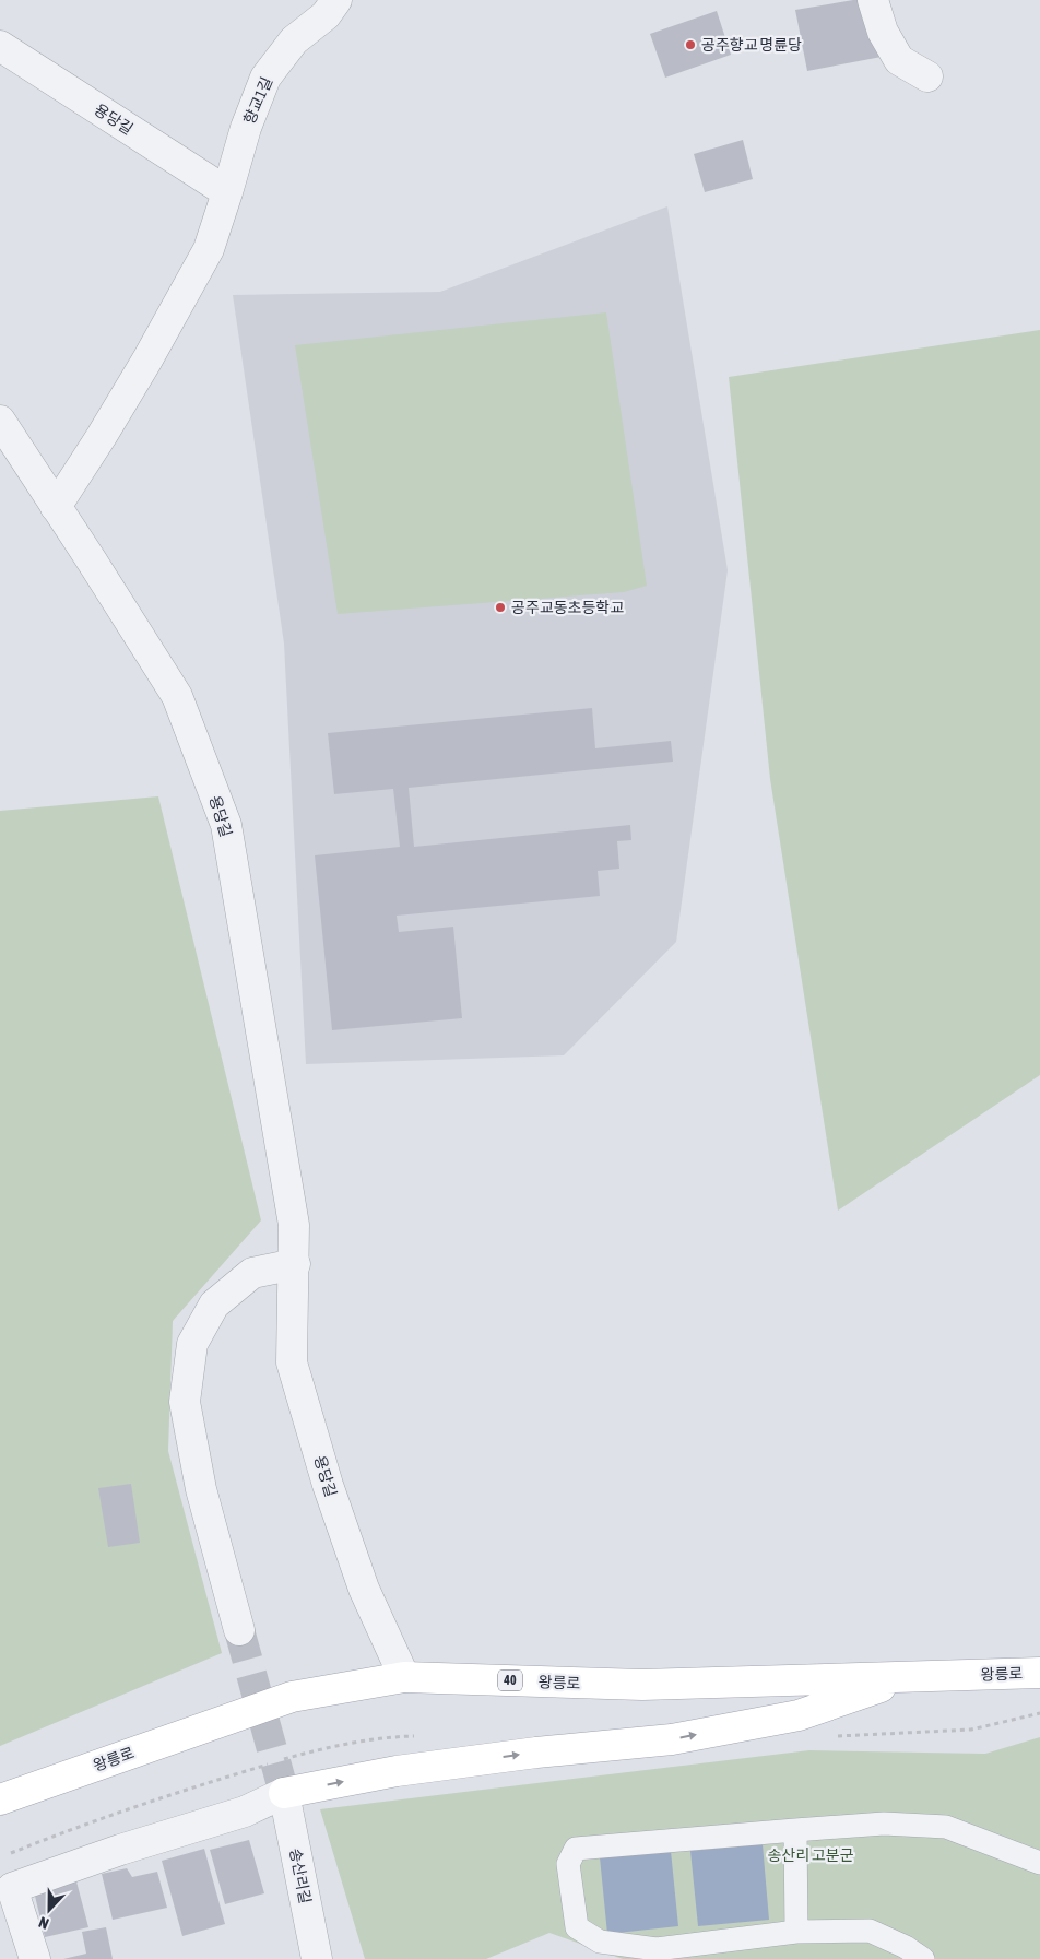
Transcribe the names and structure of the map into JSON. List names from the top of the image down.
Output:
{
  "streets": {
    "main road": ["왕릉로", "40"],
    "street": ["향교1길", "용당길", "송산리길"]
  },
  "crossings": [
    ["향교1길", "용당길"],
    ["용당길", "왕릉로"]
  ],
  "parks": ["송산리 고분군"],
  "places": ["공주향교 명륜당", "공주교동초등학교"],
  "north": "bottom"
}
